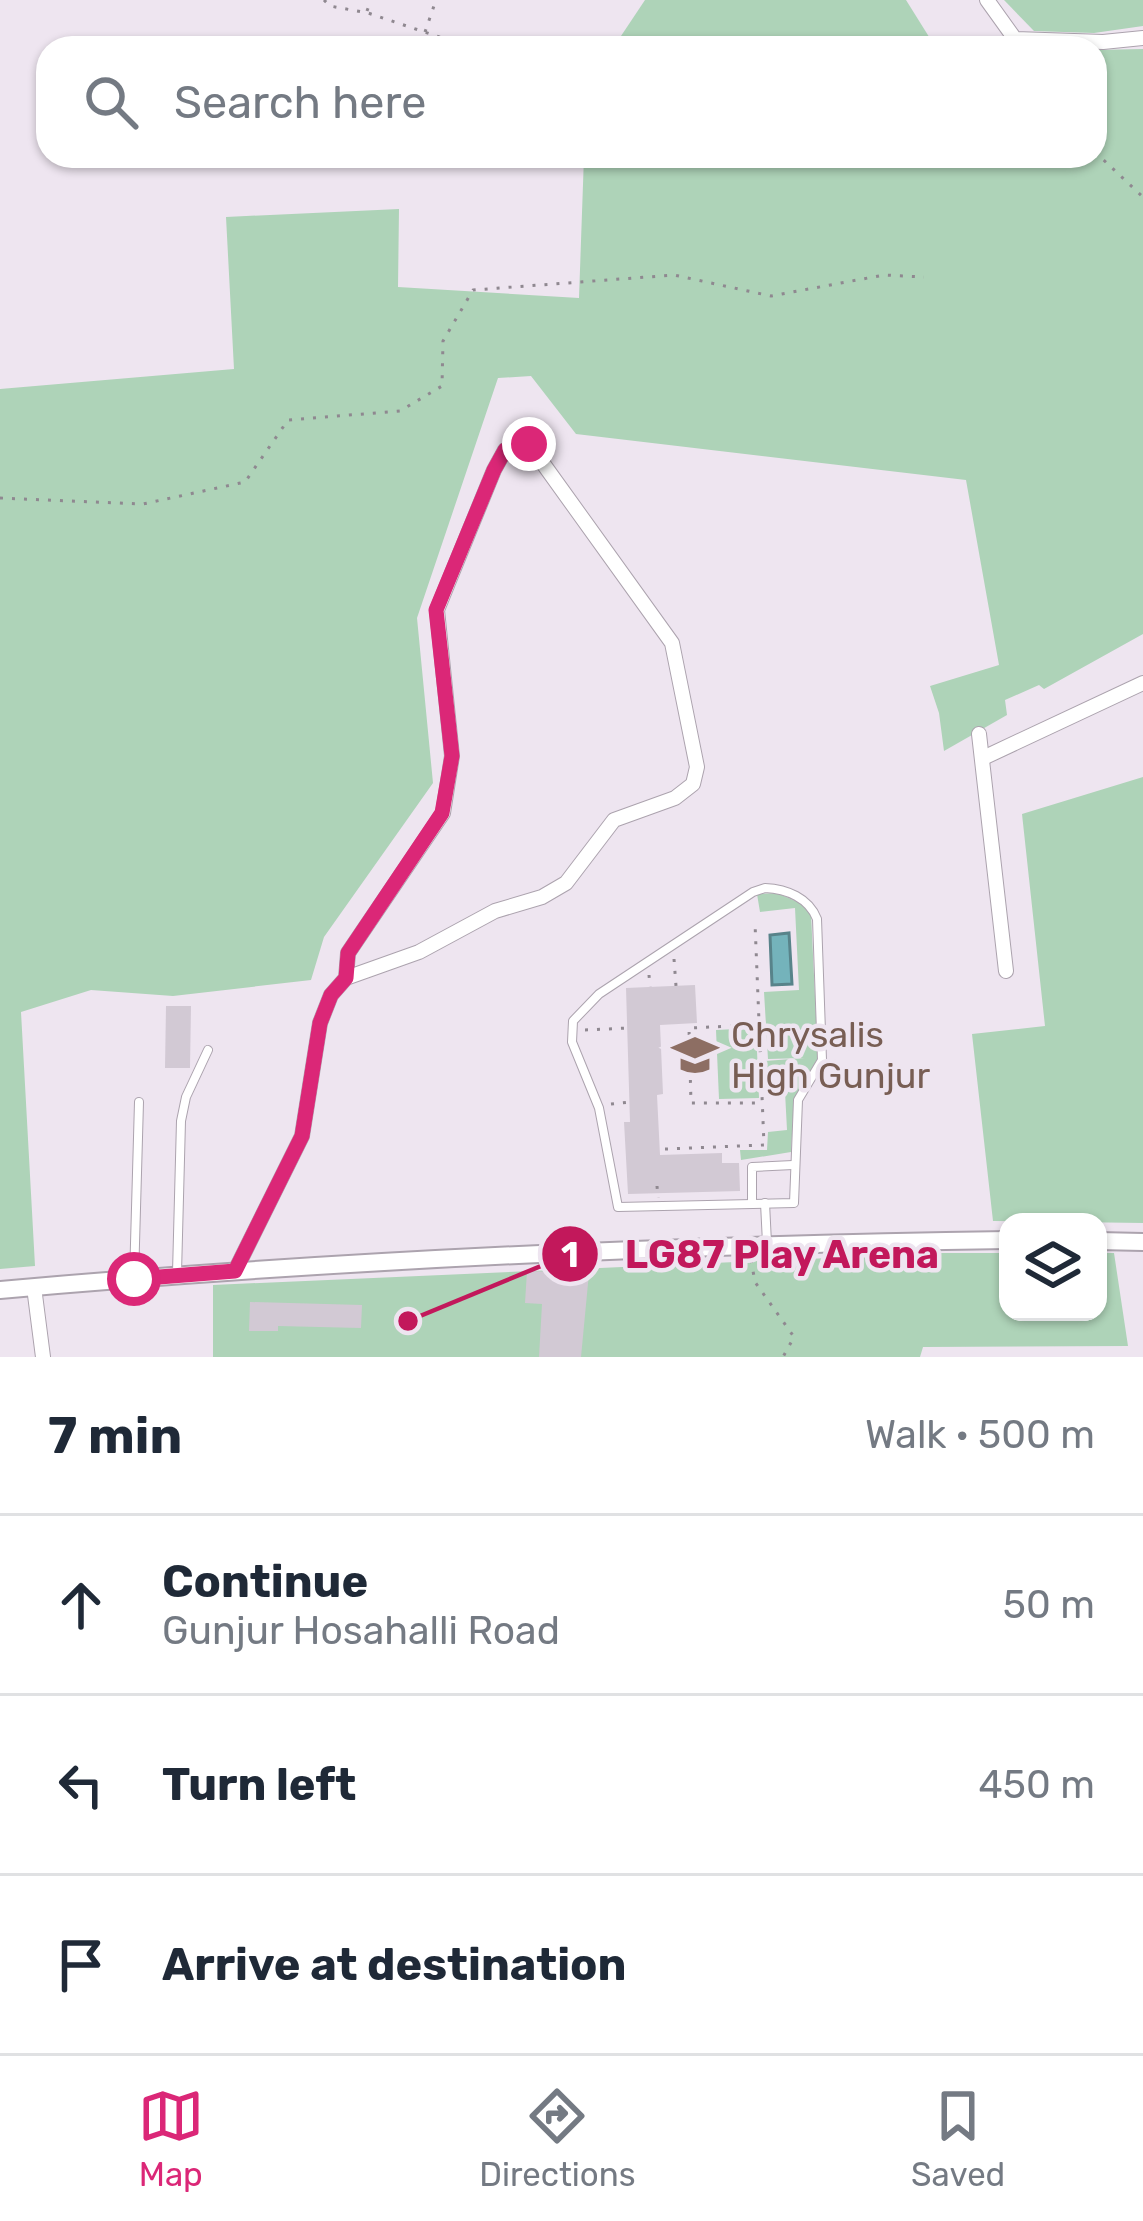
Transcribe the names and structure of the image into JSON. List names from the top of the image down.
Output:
{
  "places": {
    "school or university": ["Chrysalis High Gunjur"],
    "other": ["LG87 Play Arena"]
  },
  "page": {
    "search": "Search here",
    "heading": ["7 min", "Walk · 500 m"],
    "list": [
      ["Continue", "Gunjur Hosahalli Road", "50 m"],
      ["Turn left", "450 m"],
      "Arrive at destination"
    ],
    "nav": ["Map", "Directions", "Saved"]
  }
}
